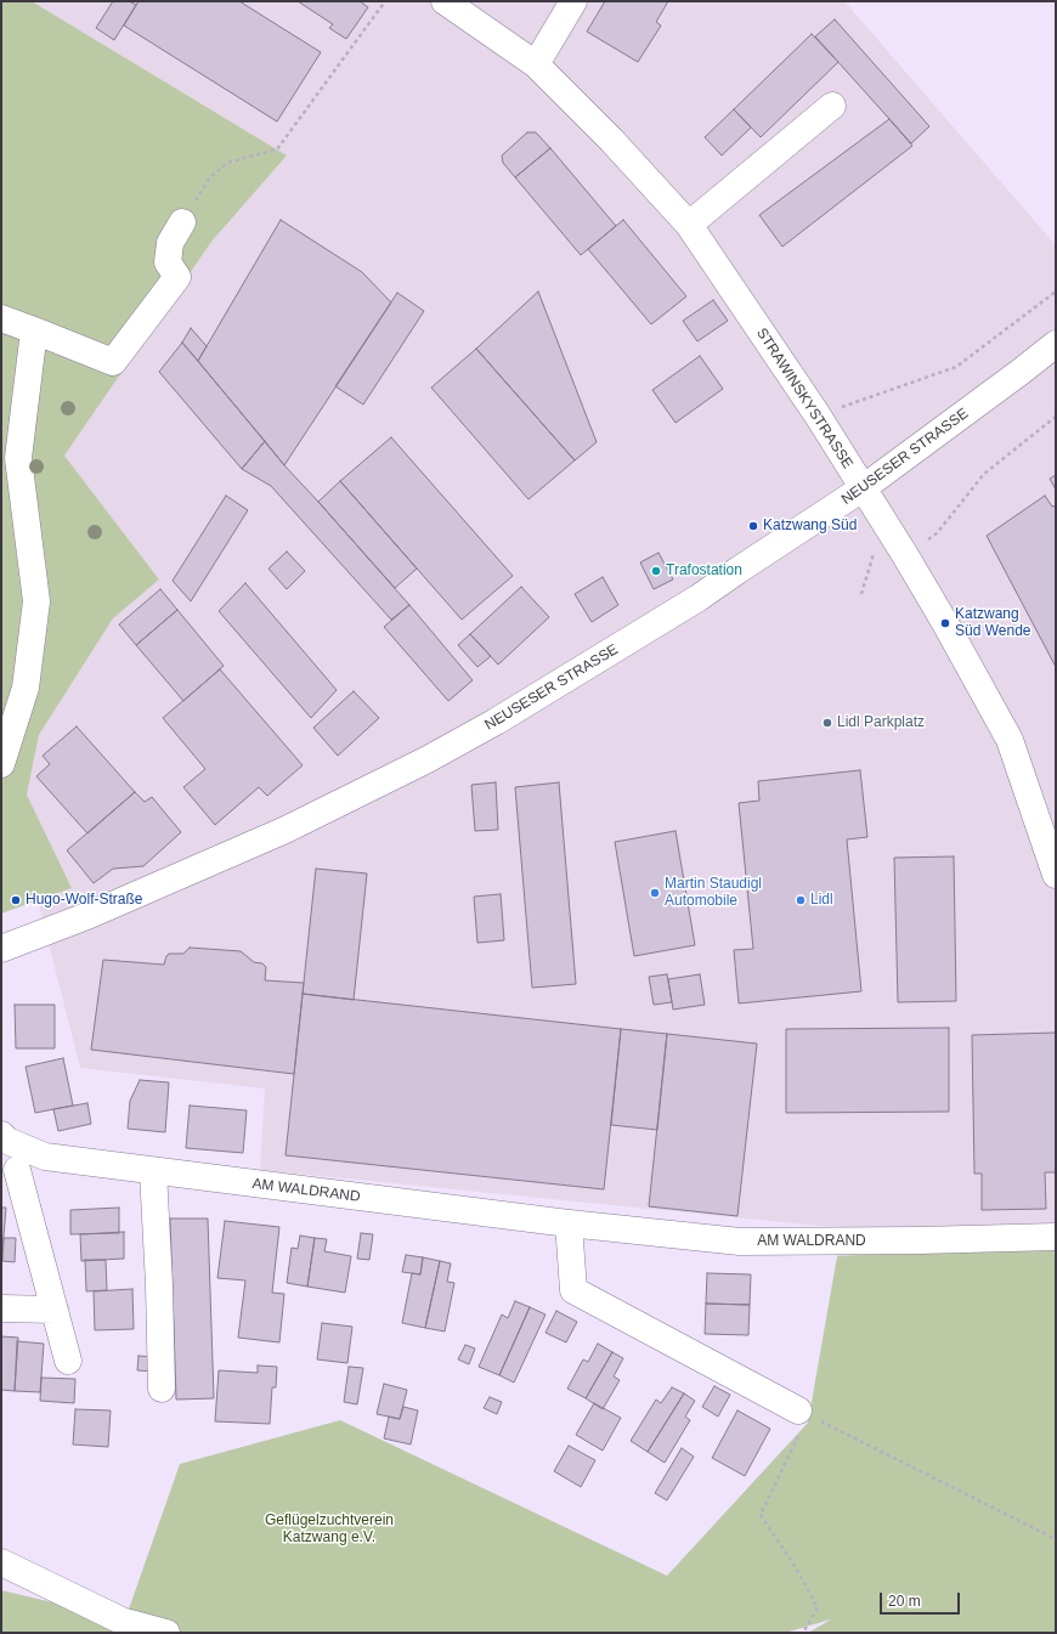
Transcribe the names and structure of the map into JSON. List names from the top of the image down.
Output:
{
  "streets": {
    "street": ["STRAWINSKYSTRASSE", "NEUSESER STRASSE", "AM WALDRAND"]
  },
  "crossings": [
    ["STRAWINSKYSTRASSE", "NEUSESER STRASSE"]
  ],
  "parks": ["Geflügelzuchtverein Katzwang e.V."],
  "places": [
    "Katzwang Süd",
    "Trafostation",
    "Katzwang Süd Wende",
    "Lidl Parkplatz",
    "Martin Staudigl Automobile",
    "Hugo-Wolf-Straße",
    "Lidl"
  ],
  "scale_bar": "20 m"
}
